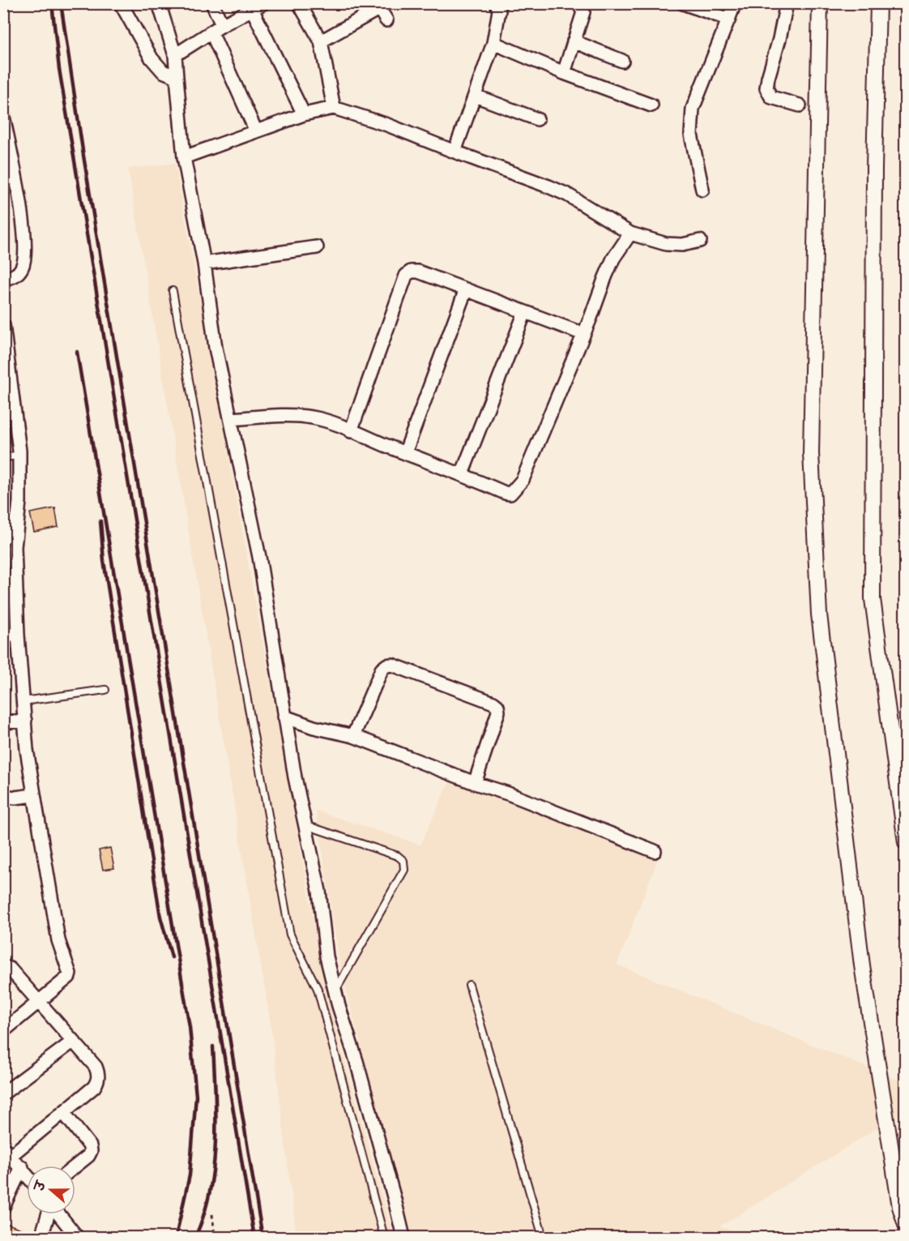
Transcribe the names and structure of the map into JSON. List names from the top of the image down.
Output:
{
  "north": "left"
}
